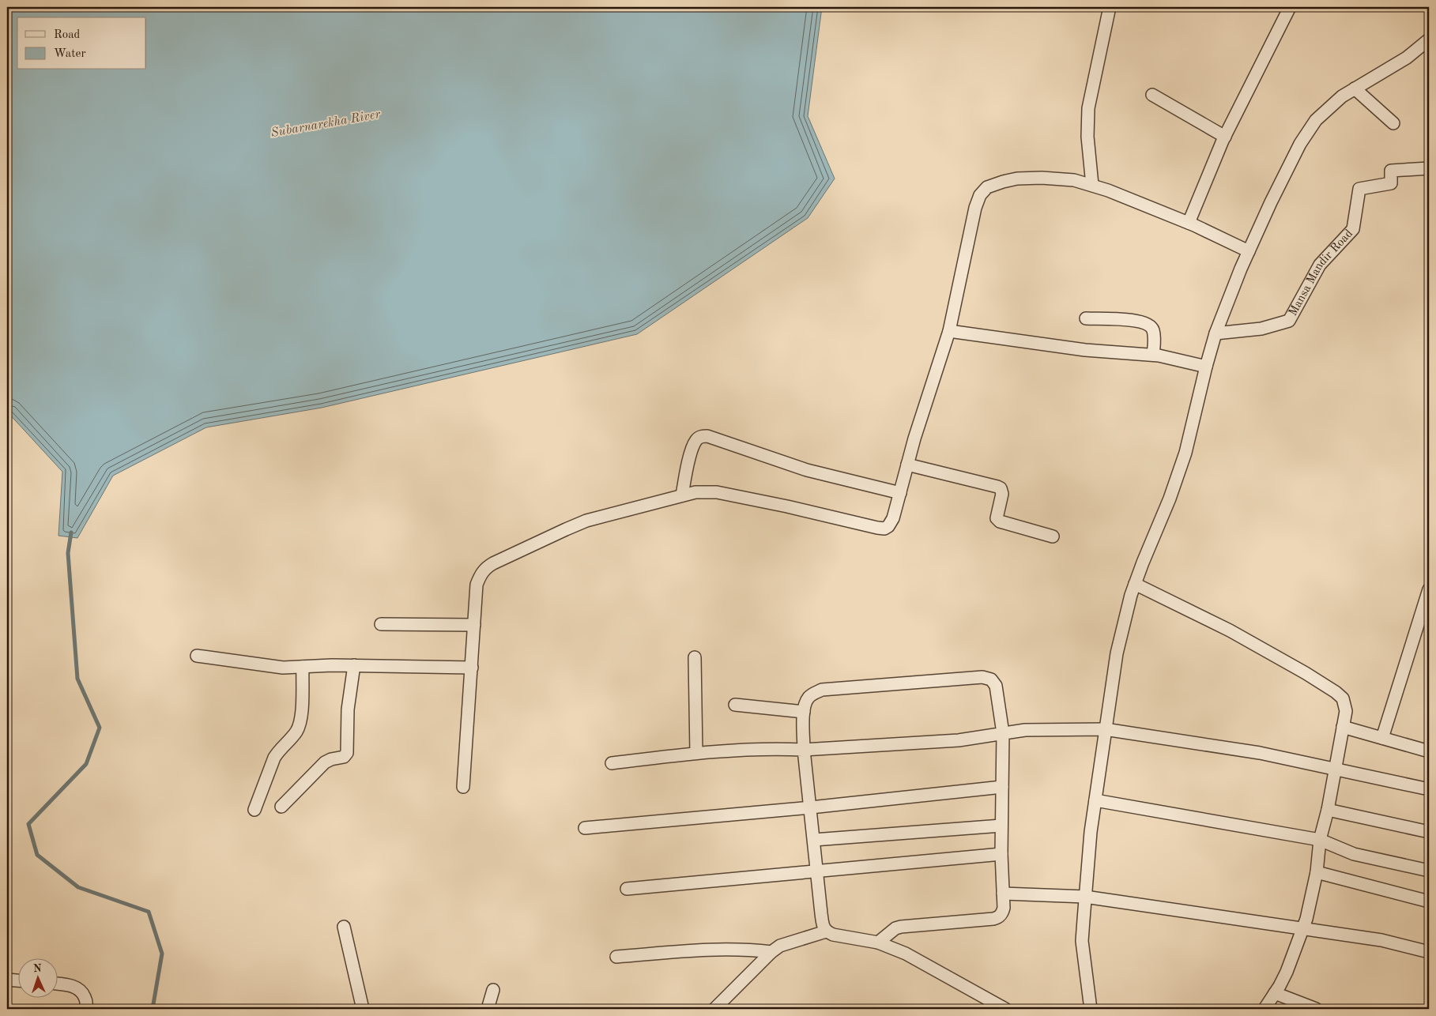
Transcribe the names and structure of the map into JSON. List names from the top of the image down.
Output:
{
  "streets": {
    "street": ["Mansa Mandir Road"]
  },
  "water": ["Subarnarekha River"],
  "legend": ["Road", "Water"],
  "north": "top"
}
